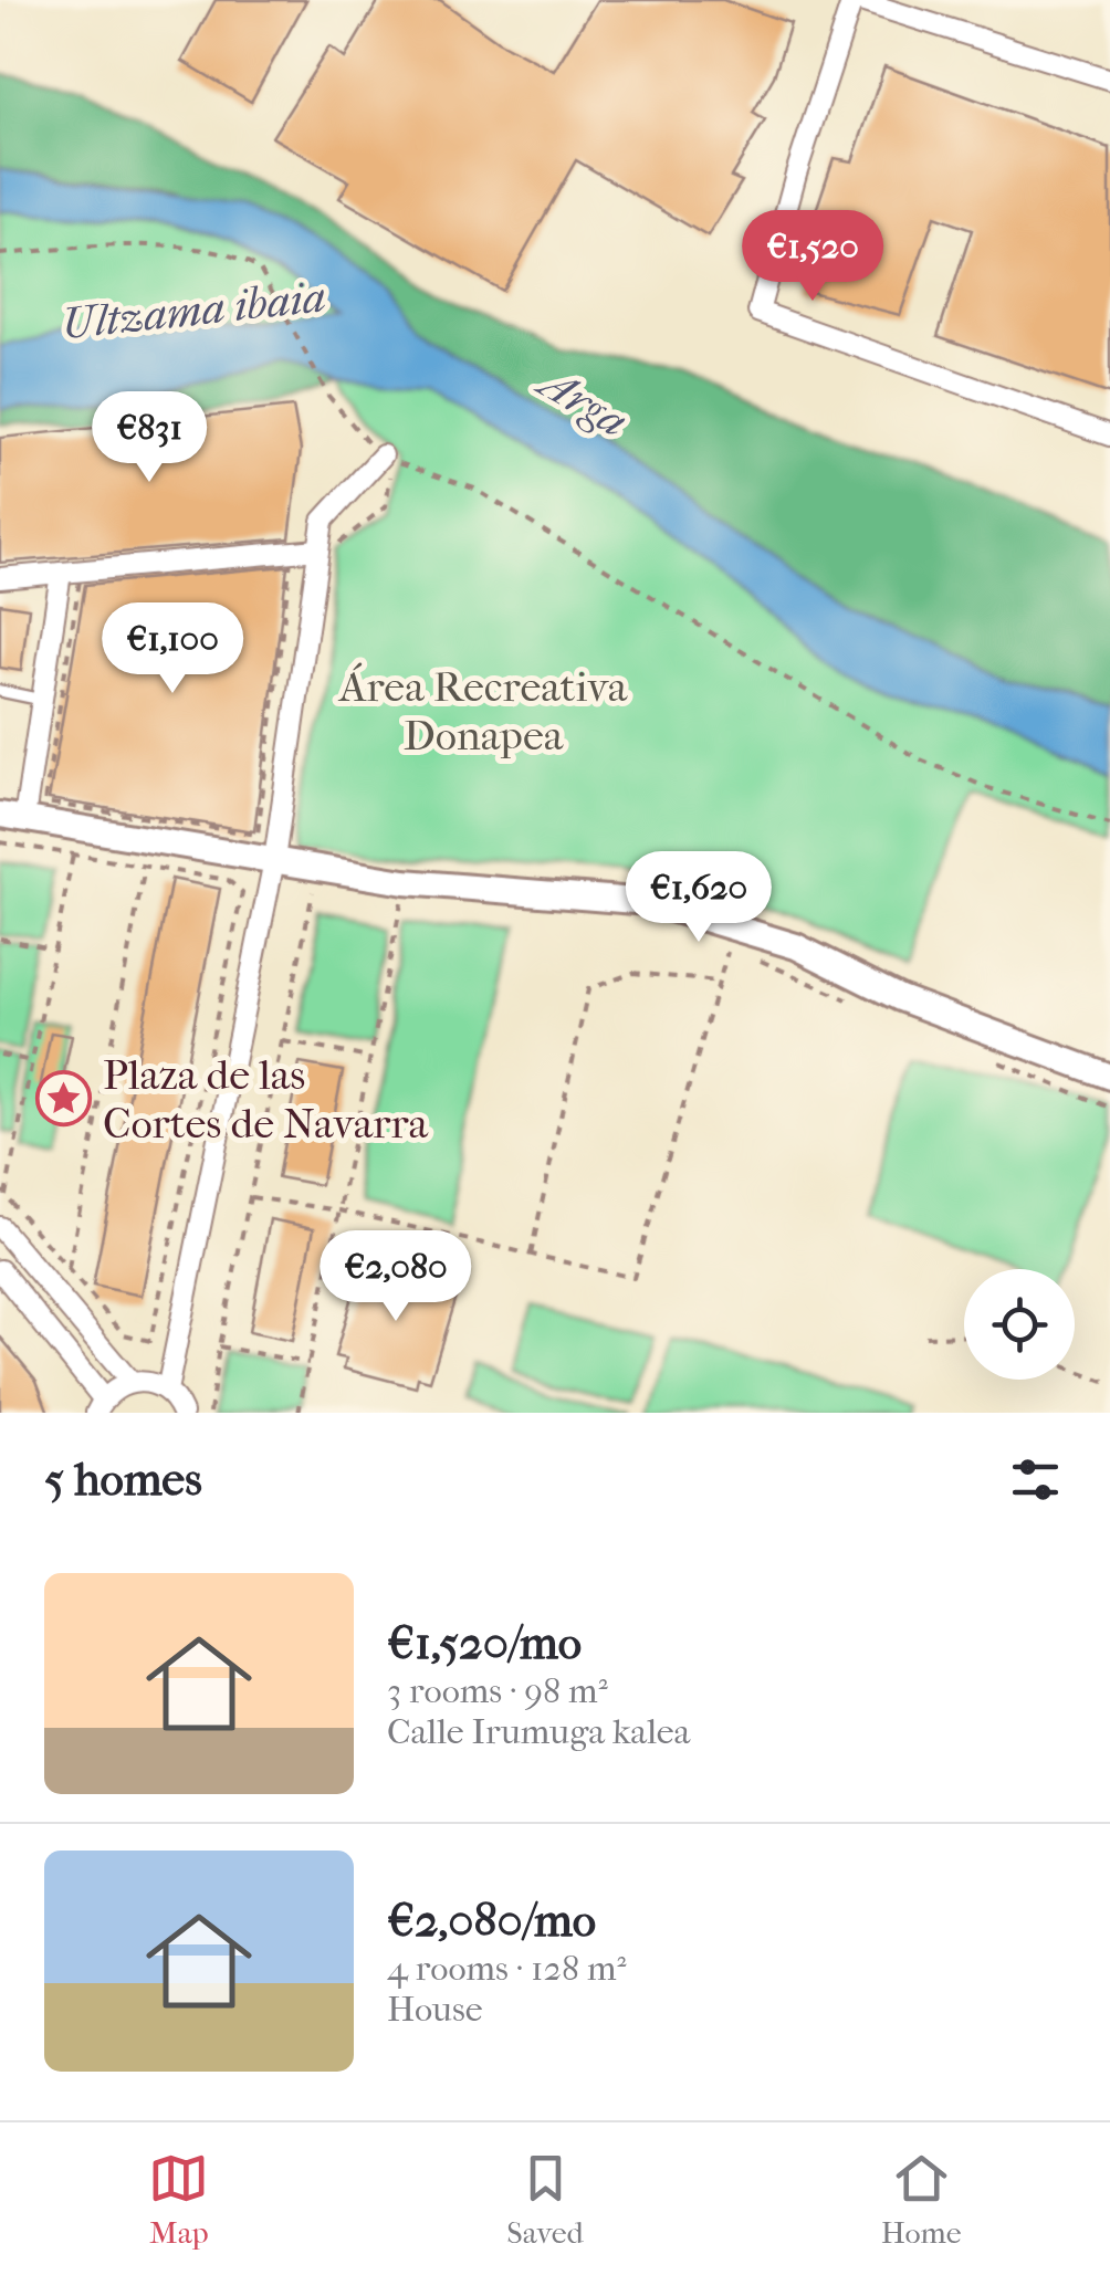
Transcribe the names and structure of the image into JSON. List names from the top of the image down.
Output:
{
  "water": ["Ultzama ibaia", "Arga"],
  "parks": ["Área Recreativa Donapea"],
  "places": {
    "place": ["Plaza de las Cortes de Navarra"]
  },
  "page": {
    "price": [
      "€1,520",
      "€831",
      "€1,100",
      "€1,620",
      "€2,080"
    ],
    "heading": "5 homes",
    "list": [
      {
        "name": "€1,520/mo",
        "note": "3 rooms · 98 m² · Calle Irumuga kalea"
      },
      {
        "name": "€2,080/mo",
        "note": "4 rooms · 128 m² · House"
      }
    ],
    "tabs": ["Map", "Saved", "Home"]
  }
}
